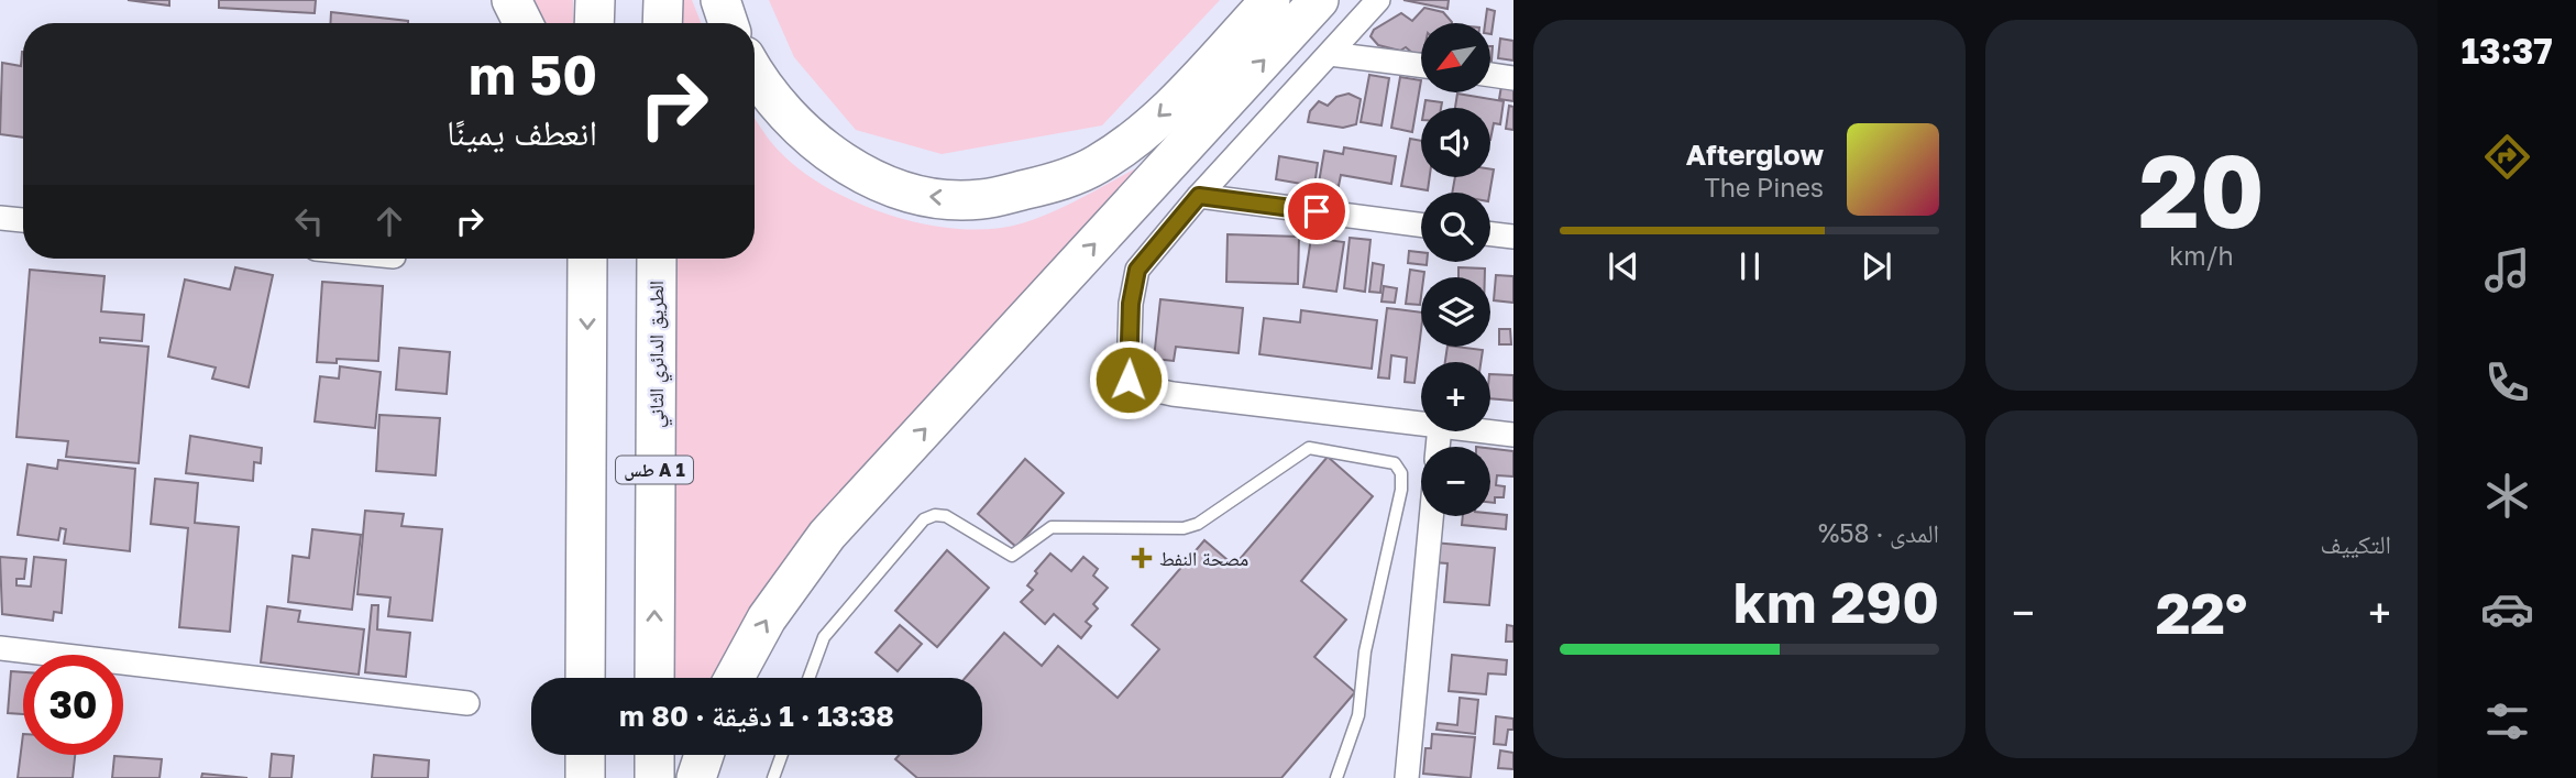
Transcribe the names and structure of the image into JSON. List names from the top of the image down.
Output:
{
  "streets": {
    "highway": ["الطريق الدائري الثاني", "طس A 1"]
  },
  "places": {
    "health": ["مصحة النفط"]
  },
  "north": "bottom left",
  "page": {
    "tabs": "13:37",
    "tile": [
      ["20", "km/h"],
      "التكييف",
      ["المدى · 58%", "290 km"]
    ],
    "map_buttons": ["+", "−"],
    "turn": ["50 m", "انعطف يمينًا"],
    "song": ["Afterglow", "The Pines"],
    "heat": ["−", "22°", "+"],
    "limit": "30",
    "trip": "13:38 · 1 دقيقة · 80 m"
  }
}
